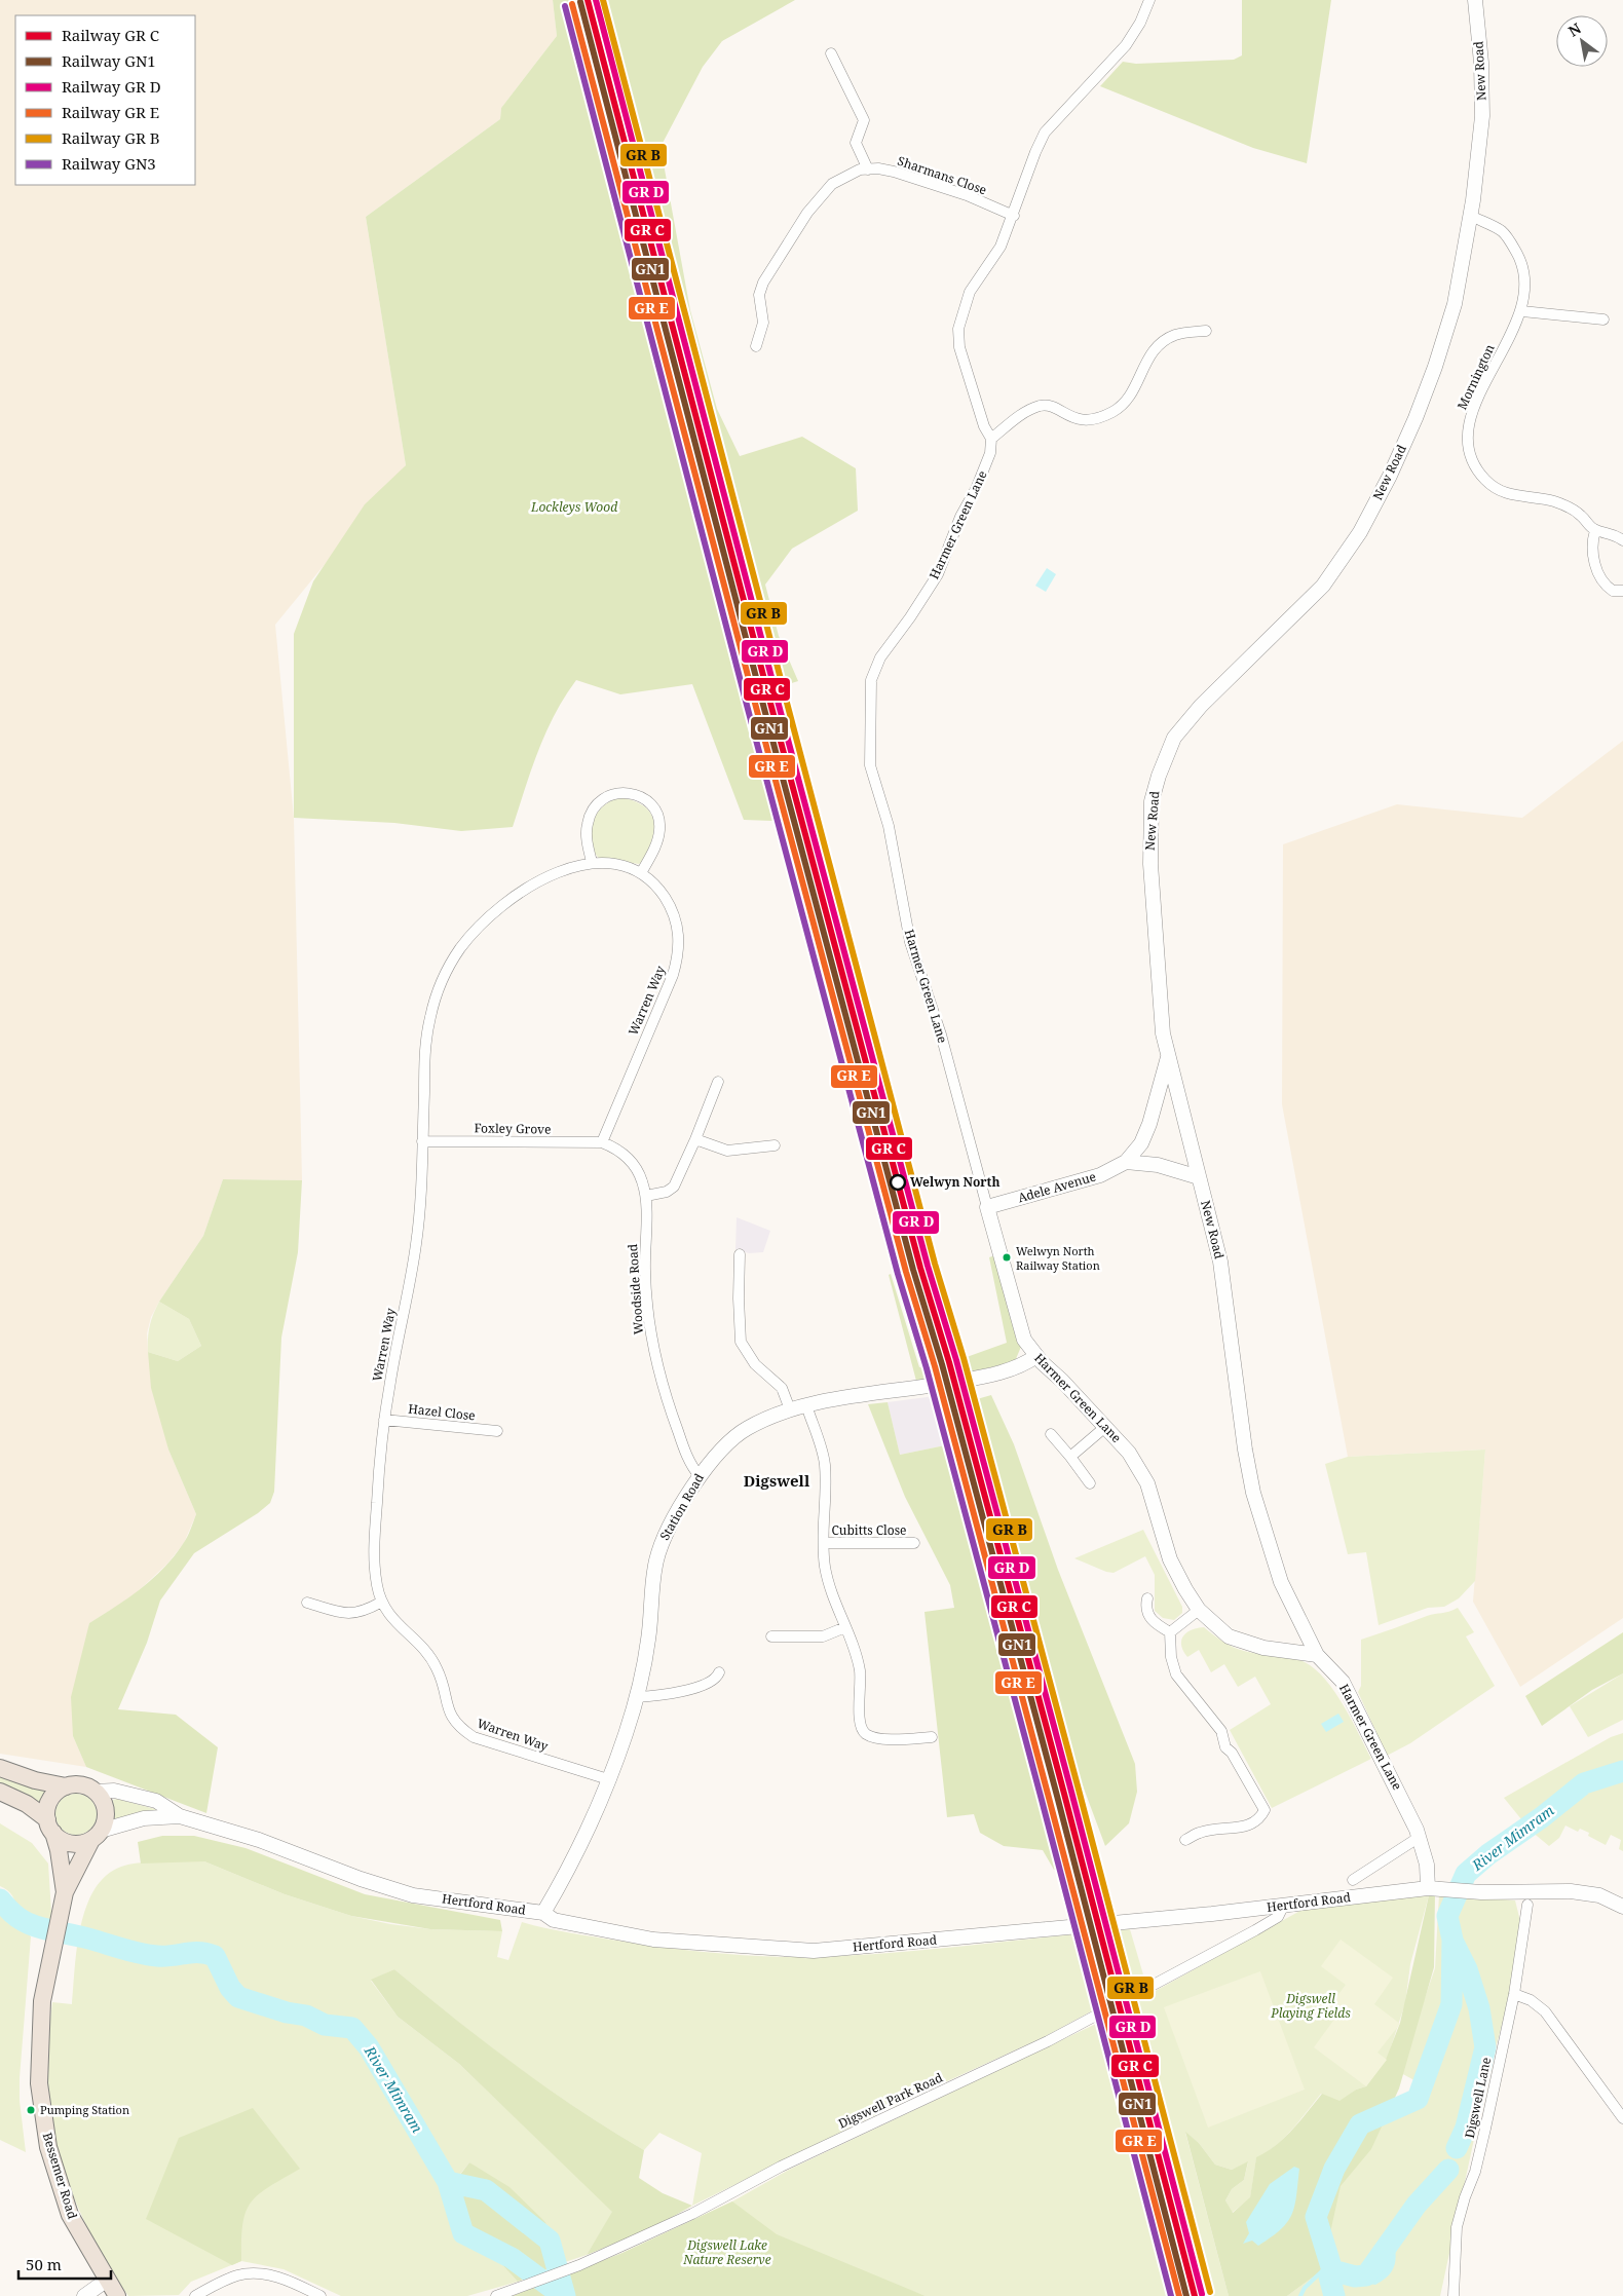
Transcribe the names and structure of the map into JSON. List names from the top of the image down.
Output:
{
  "streets": {
    "main road": ["Bessemer Road"],
    "street": [
      "New Road",
      "Sharmans Close",
      "Mornington",
      "Harmer Green Lane",
      "Warren Way",
      "Foxley Grove",
      "Adele Avenue",
      "Woodside Road",
      "Hazel Close",
      "Station Road",
      "Cubitts Close",
      "Hertford Road",
      "Digswell Lane",
      "Digswell Park Road"
    ]
  },
  "crossings": [
    ["New Road", "Mornington"],
    ["New Road", "Harmer Green Lane"],
    ["New Road", "Adele Avenue"],
    ["Harmer Green Lane", "Adele Avenue"],
    ["Harmer Green Lane", "Station Road"],
    ["Harmer Green Lane", "Hertford Road"],
    ["Warren Way", "Foxley Grove"],
    ["Warren Way", "Woodside Road"],
    ["Warren Way", "Hazel Close"],
    ["Warren Way", "Station Road"],
    ["Foxley Grove", "Woodside Road"],
    ["Woodside Road", "Station Road"],
    ["Station Road", "Cubitts Close"],
    ["Station Road", "Hertford Road"],
    ["Hertford Road", "Digswell Park Road"],
    ["Hertford Road", "Bessemer Road"]
  ],
  "districts": ["Digswell"],
  "water": ["River Mimram"],
  "parks": ["Lockleys Wood", "Digswell Playing Fields", "Digswell Lake Nature Reserve"],
  "places": ["Welwyn North", "Welwyn North Railway Station", "Pumping Station"],
  "lines": ["rail line GN1", "rail line GN3"],
  "legend": [
    "Railway GR C",
    "Railway GN1",
    "Railway GR D",
    "Railway GR E",
    "Railway GR B",
    "Railway GN3"
  ],
  "scale_bar": "50 m",
  "north": "top left"
}
